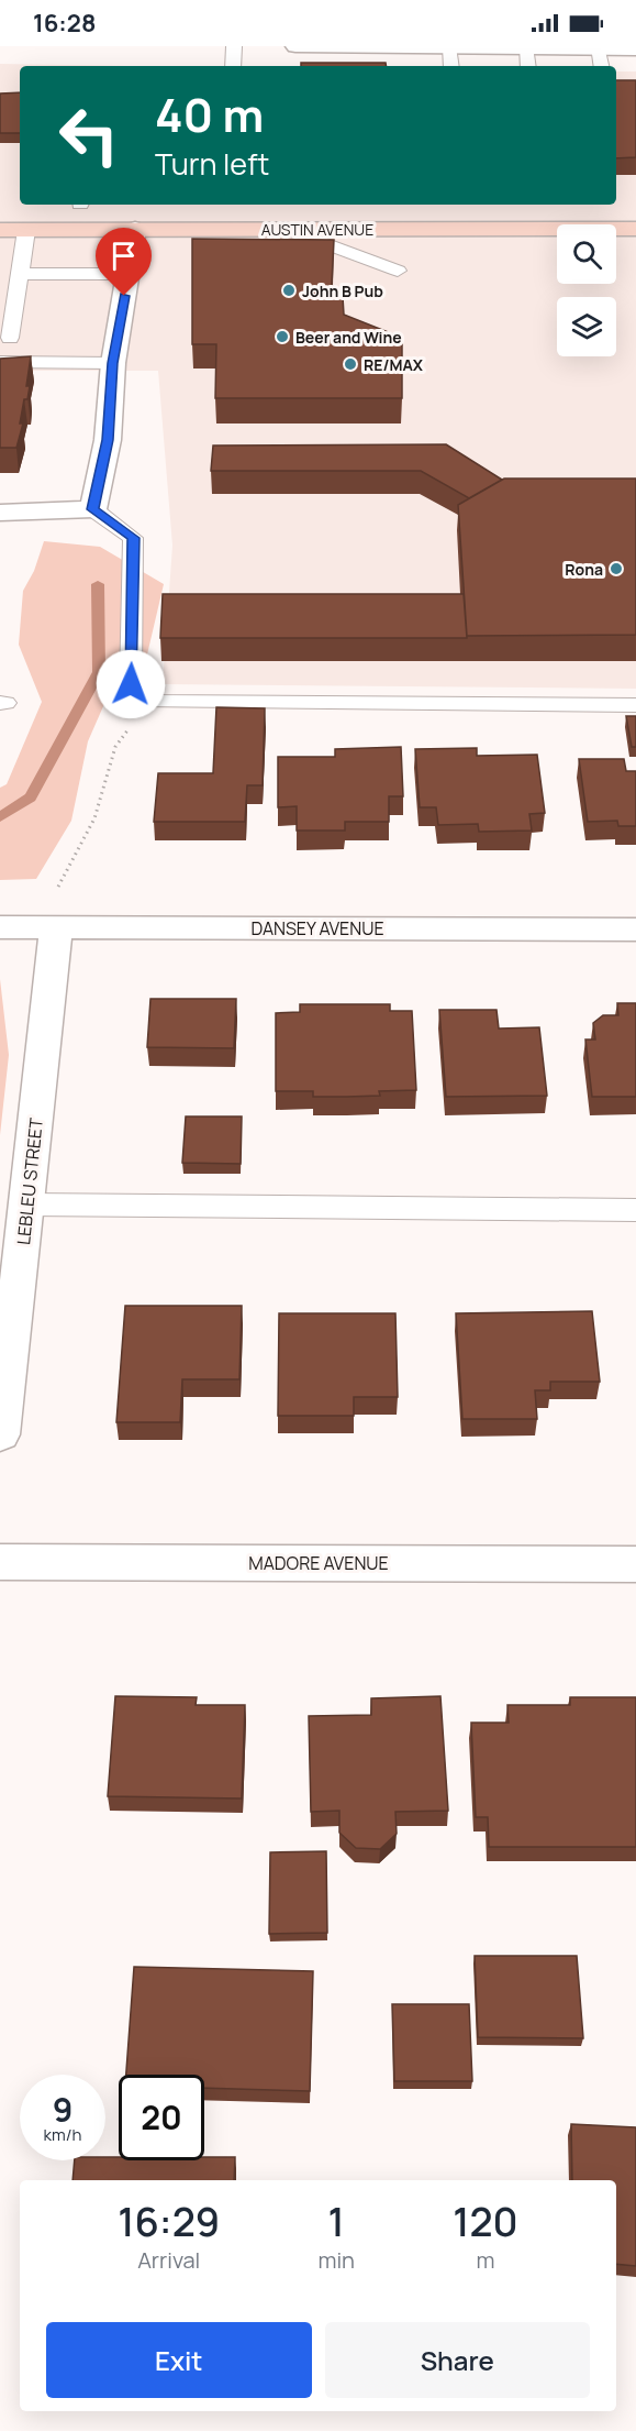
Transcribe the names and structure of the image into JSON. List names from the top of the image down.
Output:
{
  "streets": {
    "main road": ["AUSTIN AVENUE"],
    "street": ["DANSEY AVENUE", "LEBLEU STREET", "MADORE AVENUE"]
  },
  "crossings": [
    ["DANSEY AVENUE", "LEBLEU STREET"]
  ],
  "places": [
    "John B Pub",
    "Beer and Wine",
    "RE/MAX",
    "Rona"
  ],
  "page": {
    "status": "16:28",
    "turn": ["40 m", "Turn left"],
    "speed": "9 km/h",
    "limit": "20",
    "eta": [
      "16:29",
      "Arrival",
      "1",
      "min",
      "120",
      "m"
    ],
    "buttons": ["Exit", "Share"]
  }
}
